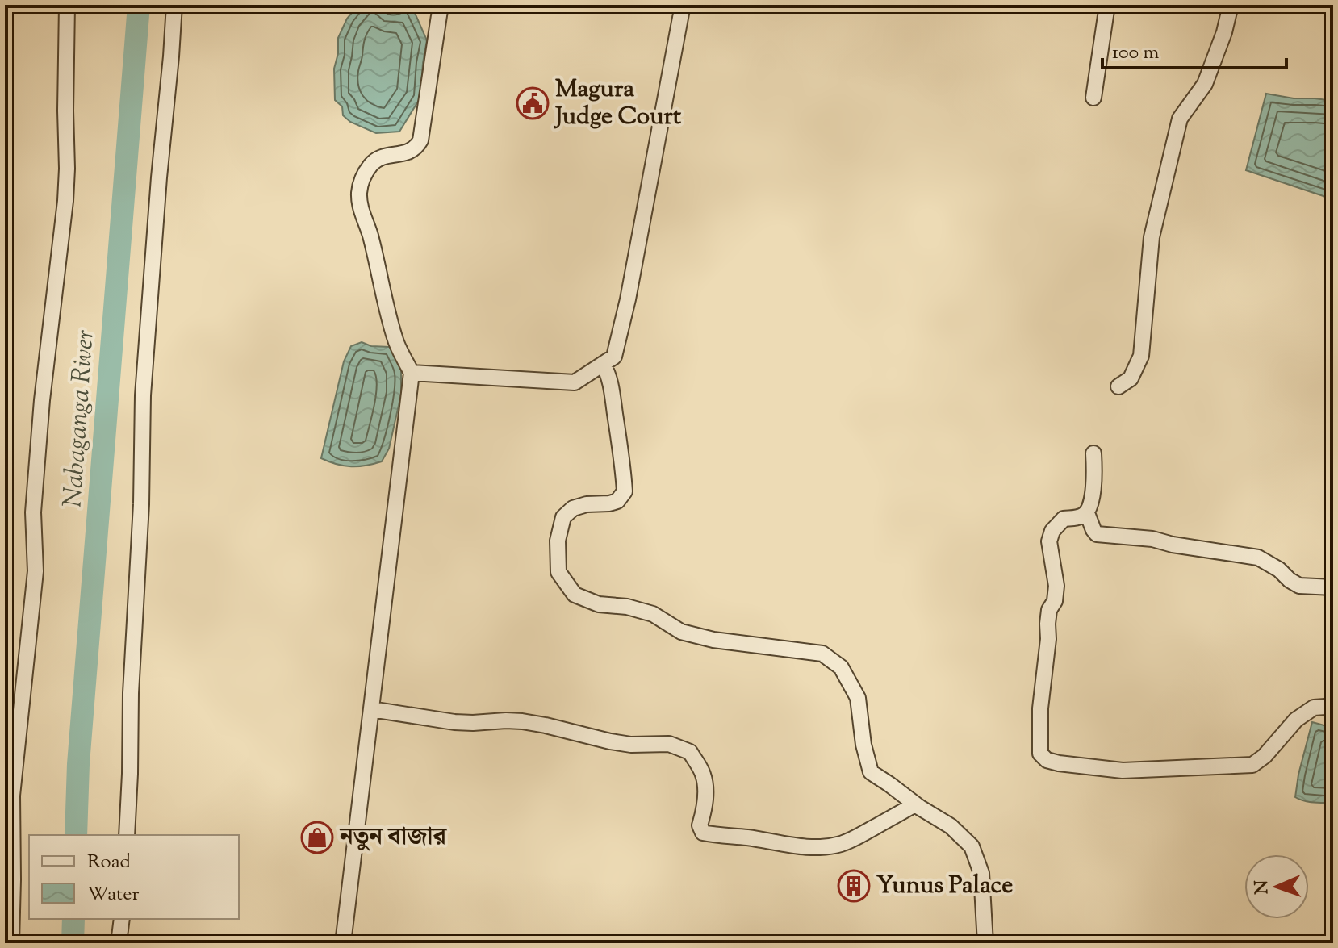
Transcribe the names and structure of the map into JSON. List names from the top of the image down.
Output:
{
  "water": ["Nabaganga River"],
  "places": {
    "public building": ["Magura Judge Court"],
    "shop": ["নতুন বাজার"],
    "building": ["Yunus Palace"]
  },
  "legend": ["Road", "Water"],
  "scale_bar": "100 m",
  "north": "left"
}
